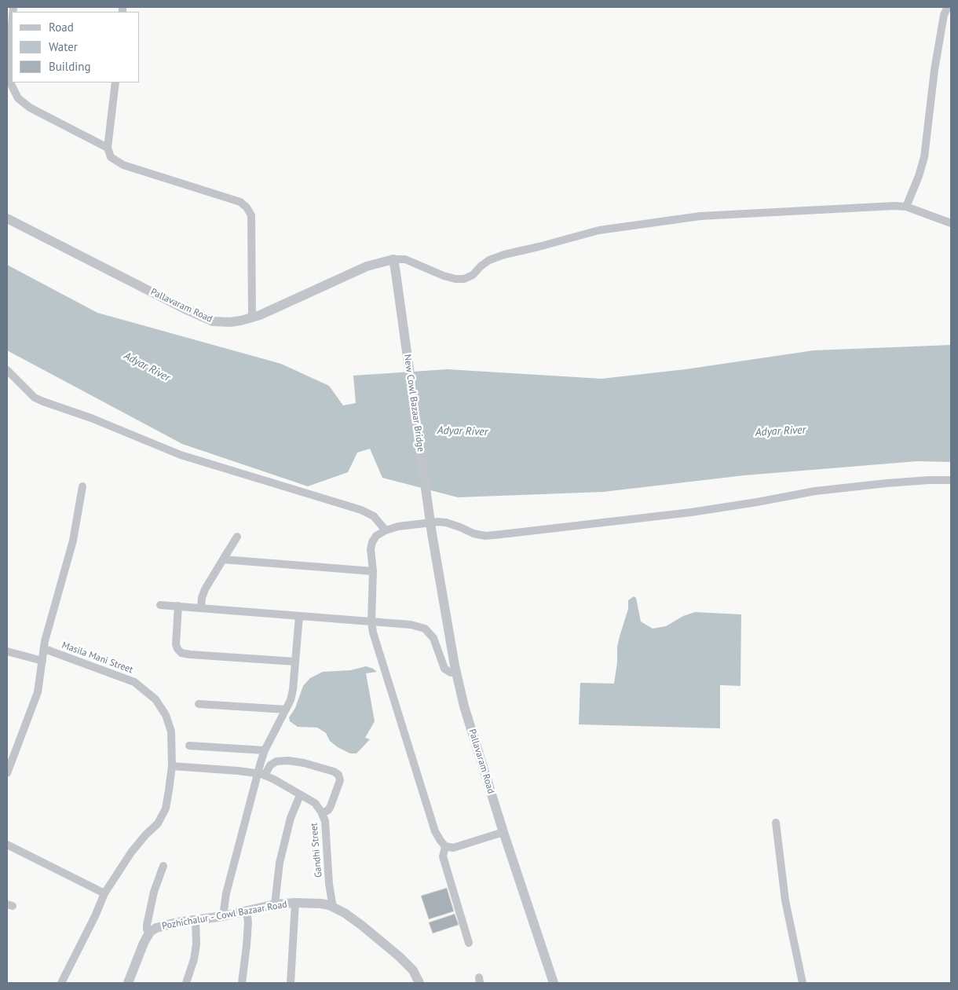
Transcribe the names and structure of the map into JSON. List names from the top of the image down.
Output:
{
  "streets": {
    "street": [
      "Pallavaram Road",
      "New Cowl Bazaar Bridge",
      "Masila Mani Street",
      "Gandhi Street",
      "Pozhichalur - Cowl Bazaar Road"
    ]
  },
  "crossings": [
    ["Pallavaram Road", "New Cowl Bazaar Bridge"],
    ["Masila Mani Street", "Gandhi Street"],
    ["Gandhi Street", "Pozhichalur - Cowl Bazaar Road"]
  ],
  "water": ["Adyar River"],
  "legend": ["Road", "Water", "Building"]
}
